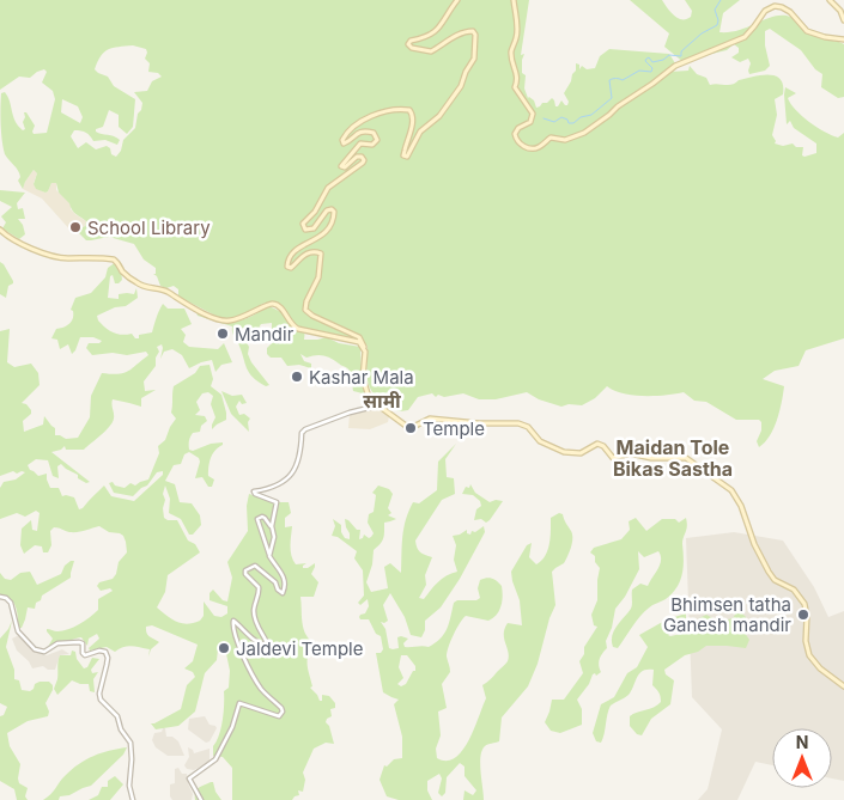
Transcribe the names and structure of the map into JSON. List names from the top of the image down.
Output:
{
  "districts": ["सामी", "Maidan Tole Bikas Sastha"],
  "places": [
    "School Library",
    "Mandir",
    "Kashar Mala",
    "Temple",
    "Bhimsen tatha Ganesh mandir",
    "Jaldevi Temple"
  ],
  "north": "top"
}
